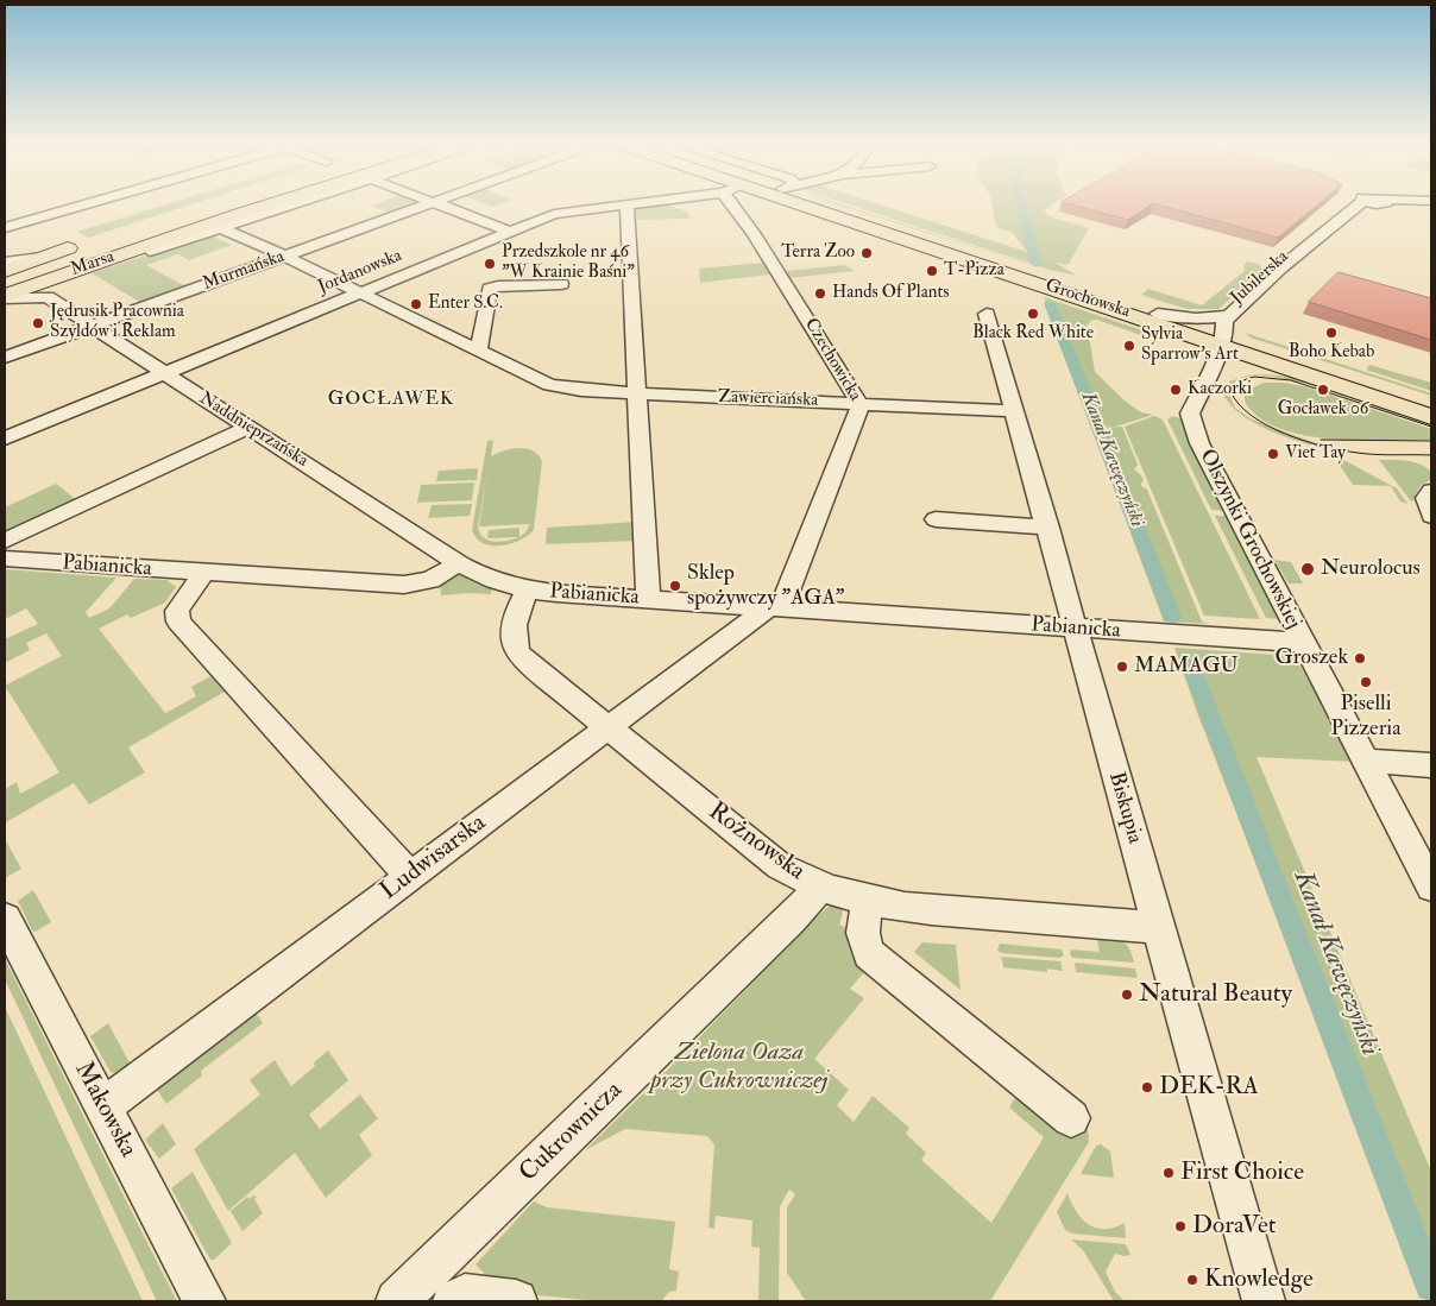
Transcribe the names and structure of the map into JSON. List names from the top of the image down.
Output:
{
  "streets": {
    "main road": ["Marsa", "Grochowska"],
    "street": [
      "Murmańska",
      "Jordanowska",
      "Jubilerska",
      "Czechowicka",
      "Zawierciańska",
      "Naddnieprzańska",
      "Olszynki Grochowskiej",
      "Pabianicka",
      "Biskupia",
      "Rożnowska",
      "Ludwisarska",
      "Makowska",
      "Cukrownicza"
    ]
  },
  "crossings": [
    ["Murmańska", "Zawierciańska"],
    ["Murmańska", "Naddnieprzańska"],
    ["Jordanowska", "Zawierciańska"],
    ["Jordanowska", "Naddnieprzańska"],
    ["Jubilerska", "Grochowska"],
    ["Jubilerska", "Olszynki Grochowskiej"],
    ["Grochowska", "Olszynki Grochowskiej"],
    ["Czechowicka", "Zawierciańska"],
    ["Czechowicka", "Pabianicka"],
    ["Czechowicka", "Ludwisarska"],
    ["Zawierciańska", "Biskupia"],
    ["Naddnieprzańska", "Pabianicka"],
    ["Olszynki Grochowskiej", "Pabianicka"],
    ["Pabianicka", "Biskupia"],
    ["Pabianicka", "Rożnowska"],
    ["Pabianicka", "Ludwisarska"],
    ["Biskupia", "Rożnowska"],
    ["Rożnowska", "Ludwisarska"],
    ["Rożnowska", "Cukrownicza"],
    ["Ludwisarska", "Makowska"]
  ],
  "districts": ["GOCŁAWEK"],
  "water": ["Kanał Kawęczyński"],
  "parks": ["Zielona Oaza przy Cukrowniczej"],
  "places": [
    "Terra Zoo",
    "Przedszkole nr 46 \"W Krainie Baśni\"",
    "T-Pizza",
    "Hands Of Plants",
    "Enter S.C.",
    "Black Red White",
    "Jędrusik Pracownia Szyldów i Reklam",
    "Boho Kebab",
    "Sylvia Sparrow's Art",
    "Kaczorki",
    "Gocławek 06",
    "Viet Tay",
    "Neurolocus",
    "Sklep spożywczy \"AGA\"",
    "Groszek",
    "MAMAGU",
    "Piselli Pizzeria",
    "Natural Beauty",
    "DEK-RA",
    "First Choice",
    "DoraVet",
    "Knowledge"
  ]
}
